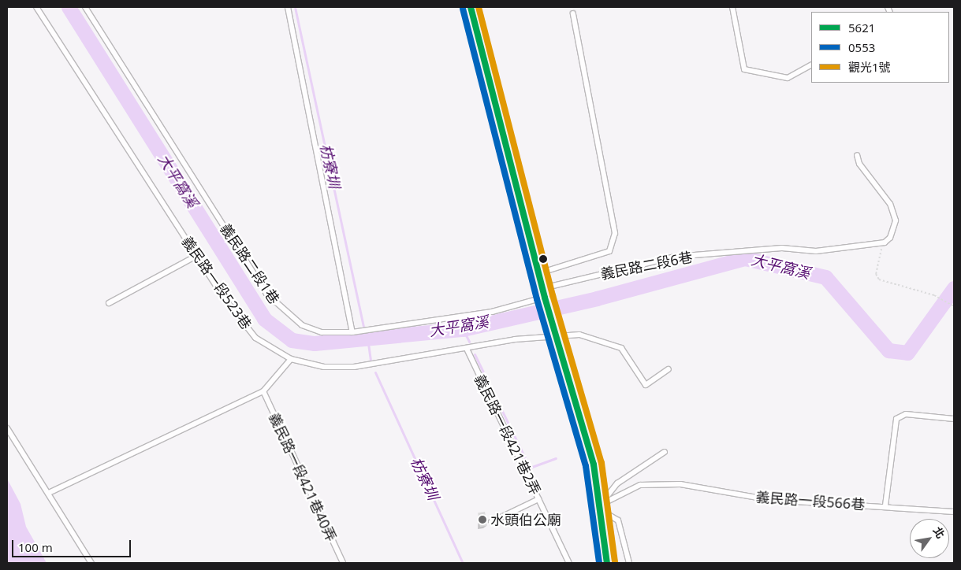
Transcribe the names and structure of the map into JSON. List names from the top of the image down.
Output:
{
  "streets": {
    "lane": [
      "義民路二段1巷",
      "義民路二段6巷",
      "義民路一段523巷",
      "義民路一段421巷2弄",
      "義民路一段421巷40弄",
      "義民路一段566巷"
    ]
  },
  "crossings": [
    ["義民路二段1巷", "義民路二段6巷"],
    ["義民路一段523巷", "義民路一段421巷2弄"]
  ],
  "water": ["枋寮圳", "大平窩溪"],
  "places": ["水頭伯公廟"],
  "lines": ["transit line 5621", "transit line 觀光1號", "transit line 0553"],
  "legend": ["5621", "0553", "觀光1號"],
  "scale_bar": "100 m",
  "north": "top right"
}
